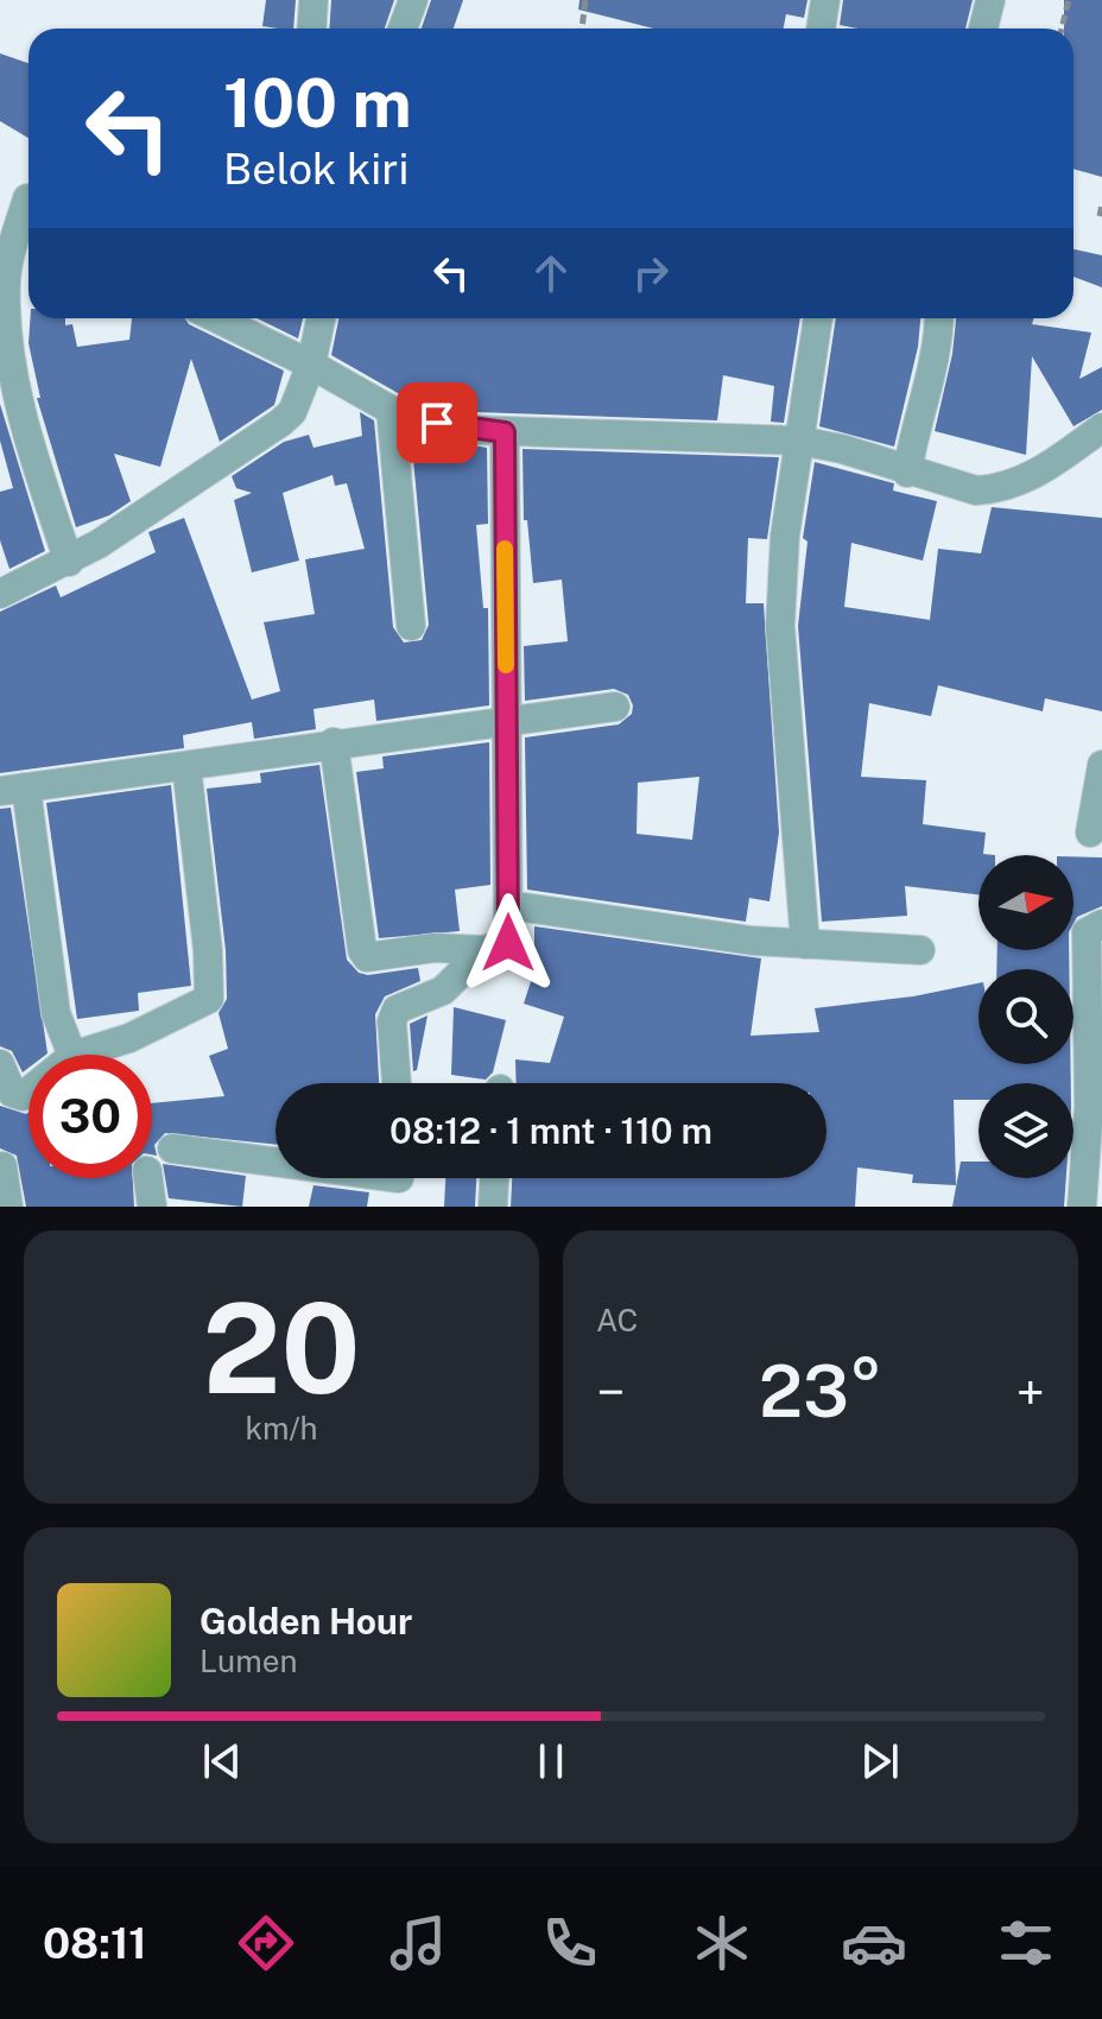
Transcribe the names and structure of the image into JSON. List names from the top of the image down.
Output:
{
  "north": "right",
  "page": {
    "turn": ["100 m", "Belok kiri"],
    "limit": "30",
    "trip": "08:12 · 1 mnt · 110 m",
    "tile": [
      ["20", "km/h"],
      "AC"
    ],
    "heat": ["−", "23°", "+"],
    "song": ["Golden Hour", "Lumen"],
    "tabs": "08:11"
  }
}
